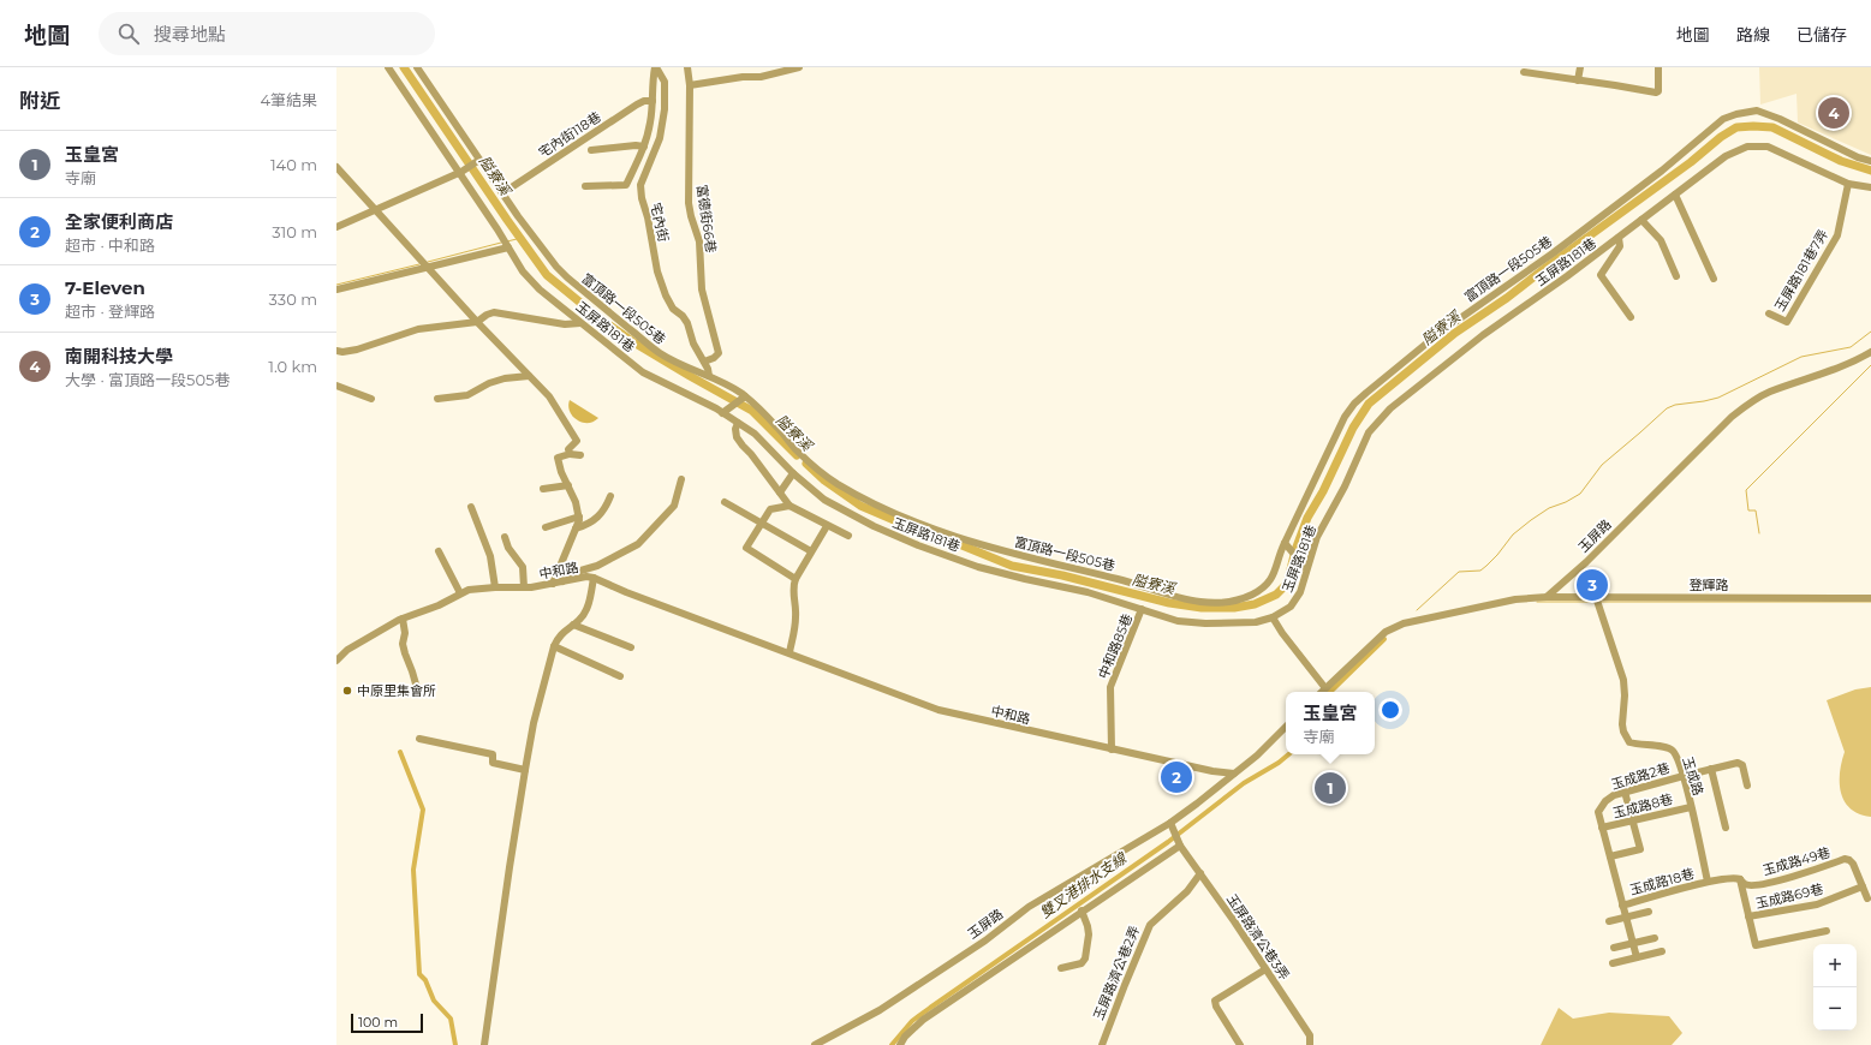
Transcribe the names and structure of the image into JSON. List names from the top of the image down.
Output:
{
  "streets": {
    "street": [
      "宅內街118巷",
      "富德街66巷",
      "宅內街",
      "玉屏路181巷",
      "富頂路一段505巷",
      "玉屏路181巷7弄",
      "玉屏路",
      "中和路",
      "登輝路",
      "中和路85巷",
      "玉成路2巷",
      "玉成路",
      "玉成路8巷",
      "玉成路49巷",
      "玉成路18巷",
      "玉成路69巷",
      "玉屏路濟公巷3弄",
      "玉屏路濟公巷2弄"
    ]
  },
  "crossings": [
    ["宅內街118巷", "富頂路一段505巷"],
    ["富德街66巷", "宅內街"],
    ["宅內街", "富頂路一段505巷"],
    ["玉屏路181巷", "玉屏路181巷7弄"],
    ["玉屏路181巷", "中和路85巷"],
    ["玉屏路", "中和路"],
    ["玉屏路", "登輝路"],
    ["中和路", "中和路85巷"],
    ["登輝路", "玉成路"],
    ["玉成路2巷", "玉成路"],
    ["玉成路2巷", "玉成路8巷"],
    ["玉成路2巷", "玉成路18巷"],
    ["玉成路", "玉成路8巷"],
    ["玉成路", "玉成路18巷"],
    ["玉成路8巷", "玉成路18巷"],
    ["玉成路49巷", "玉成路69巷"],
    ["玉屏路濟公巷3弄", "玉屏路濟公巷2弄"]
  ],
  "water": ["隘寮溪", "雙叉港排水支線"],
  "places": ["中原里集會所"],
  "scale_bar": "100 m",
  "page": {
    "header": "地圖",
    "search": "搜尋地點",
    "nav": ["地圖", "路線", "已儲存"],
    "heading": ["附近", "4筆結果"],
    "pins": [
      "4",
      "3",
      "2",
      "1"
    ],
    "list": [
      {
        "mark": "1",
        "name": "玉皇宮",
        "note": "寺廟",
        "value": "140 m"
      },
      {
        "mark": "2",
        "name": "全家便利商店",
        "note": "超市 · 中和路",
        "value": "310 m"
      },
      {
        "mark": "3",
        "name": "7-Eleven",
        "note": "超市 · 登輝路",
        "value": "330 m"
      },
      {
        "mark": "4",
        "name": "南開科技大學",
        "note": "大學 · 富頂路一段505巷",
        "value": "1.0 km"
      }
    ],
    "popup": ["玉皇宮", "寺廟"],
    "map_buttons": ["+", "−"],
    "scale": "100 m"
  }
}
